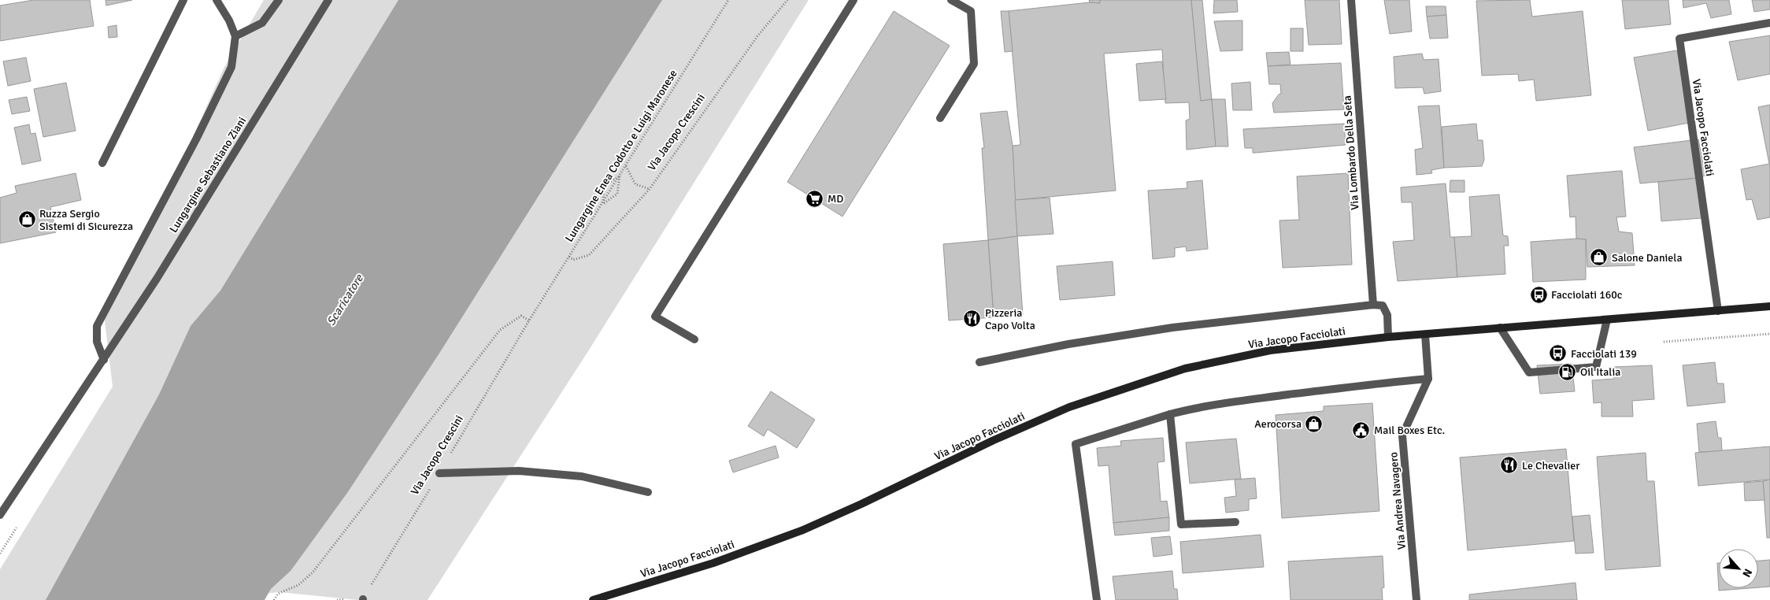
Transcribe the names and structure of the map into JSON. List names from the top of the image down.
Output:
{
  "streets": {
    "main road": ["Via Jacopo Facciolati"],
    "street": ["Via Lombardo Della Seta", "Lungargine Sebastiano Ziani", "Via Andrea Navagero"],
    "path": ["Via Jacopo Crescini", "Lungargine Enea Codotto e Luigi Maronese"]
  },
  "crossings": [
    ["Via Jacopo Facciolati", "Via Andrea Navagero"],
    ["Via Jacopo Crescini", "Lungargine Enea Codotto e Luigi Maronese"]
  ],
  "water": ["Scaricatore"],
  "places": {
    "supermarket": ["MD"],
    "shop": ["Ruzza Sergio Sistemi di Sicurezza", "Salone Daniela", "Aerocorsa"],
    "bus stop": ["Facciolati 160c", "Facciolati 139"],
    "restaurant": ["Pizzeria Capo Volta", "Le Chevalier"],
    "fuel station": ["Oil Italia"],
    "public building": ["Mail Boxes Etc."]
  },
  "north": "bottom right"
}
